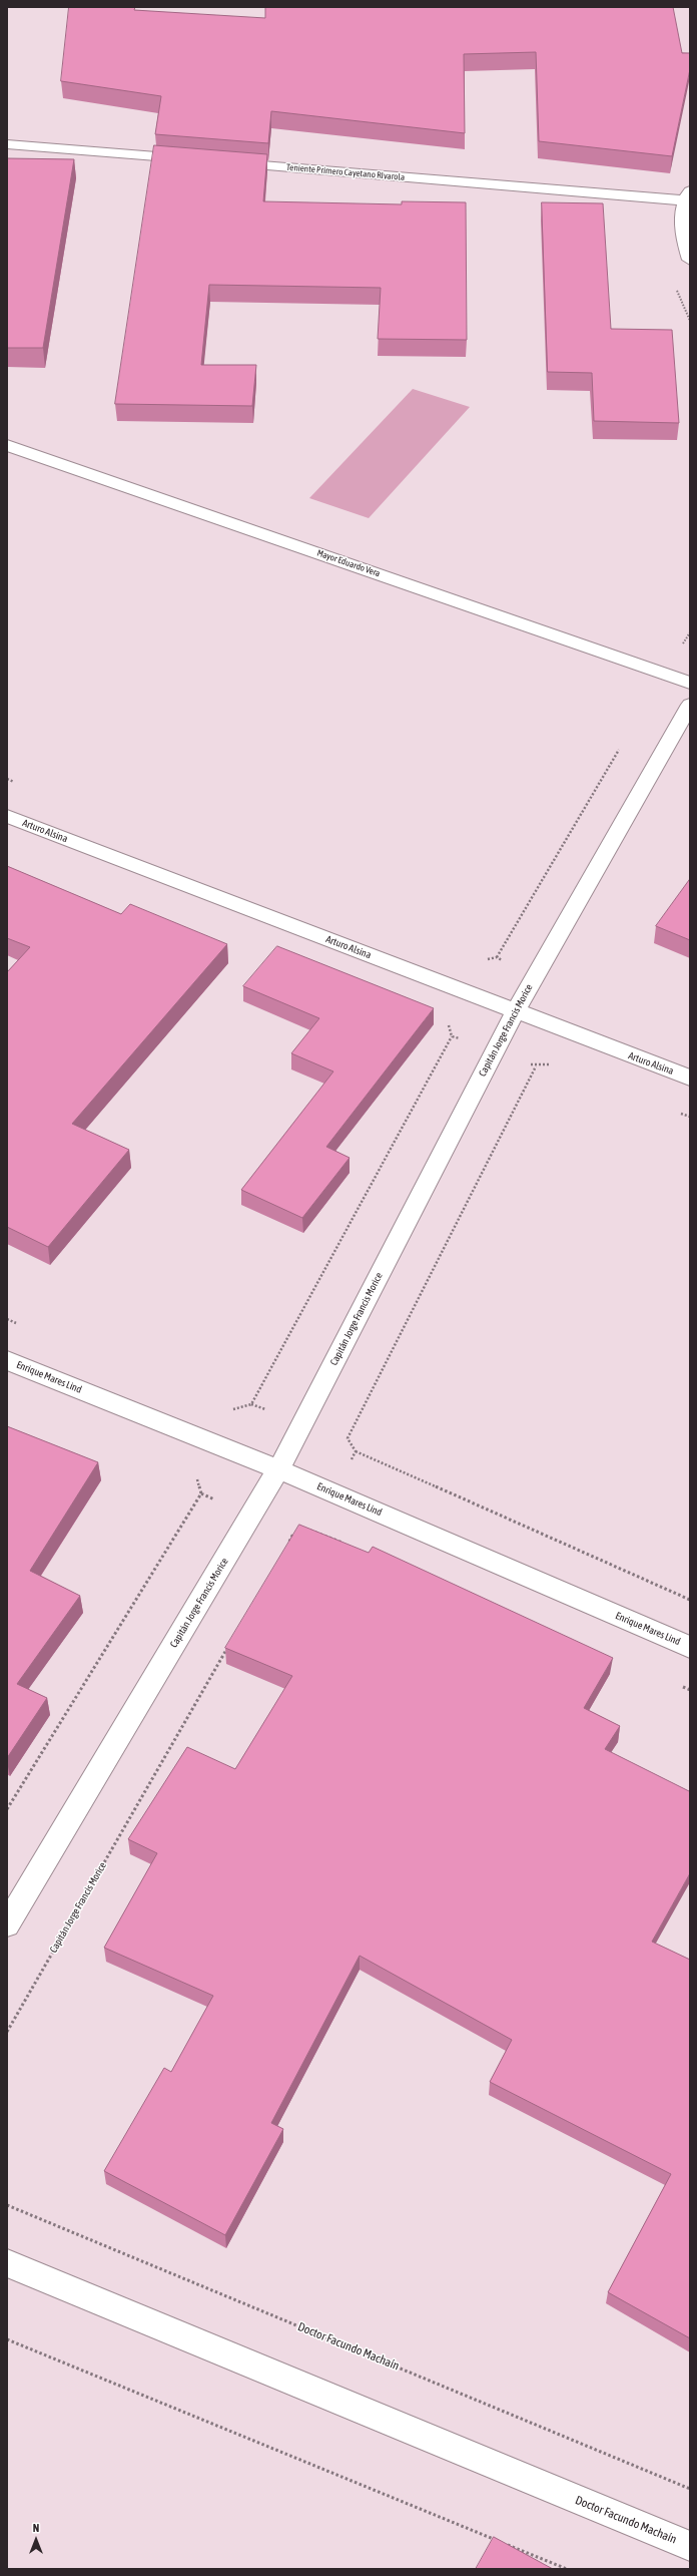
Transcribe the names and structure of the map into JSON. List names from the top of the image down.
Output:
{
  "streets": {
    "street": [
      "Teniente Primero Cayetano RIvarola",
      "Mayor Eduardo Vera",
      "Arturo Alsina",
      "Capitán Jorge Francis Morice",
      "Enrique Mares Lind",
      "Doctor Facundo Machaín"
    ]
  },
  "crossings": [
    ["Arturo Alsina", "Capitán Jorge Francis Morice"],
    ["Capitán Jorge Francis Morice", "Enrique Mares Lind"]
  ],
  "north": "top"
}
